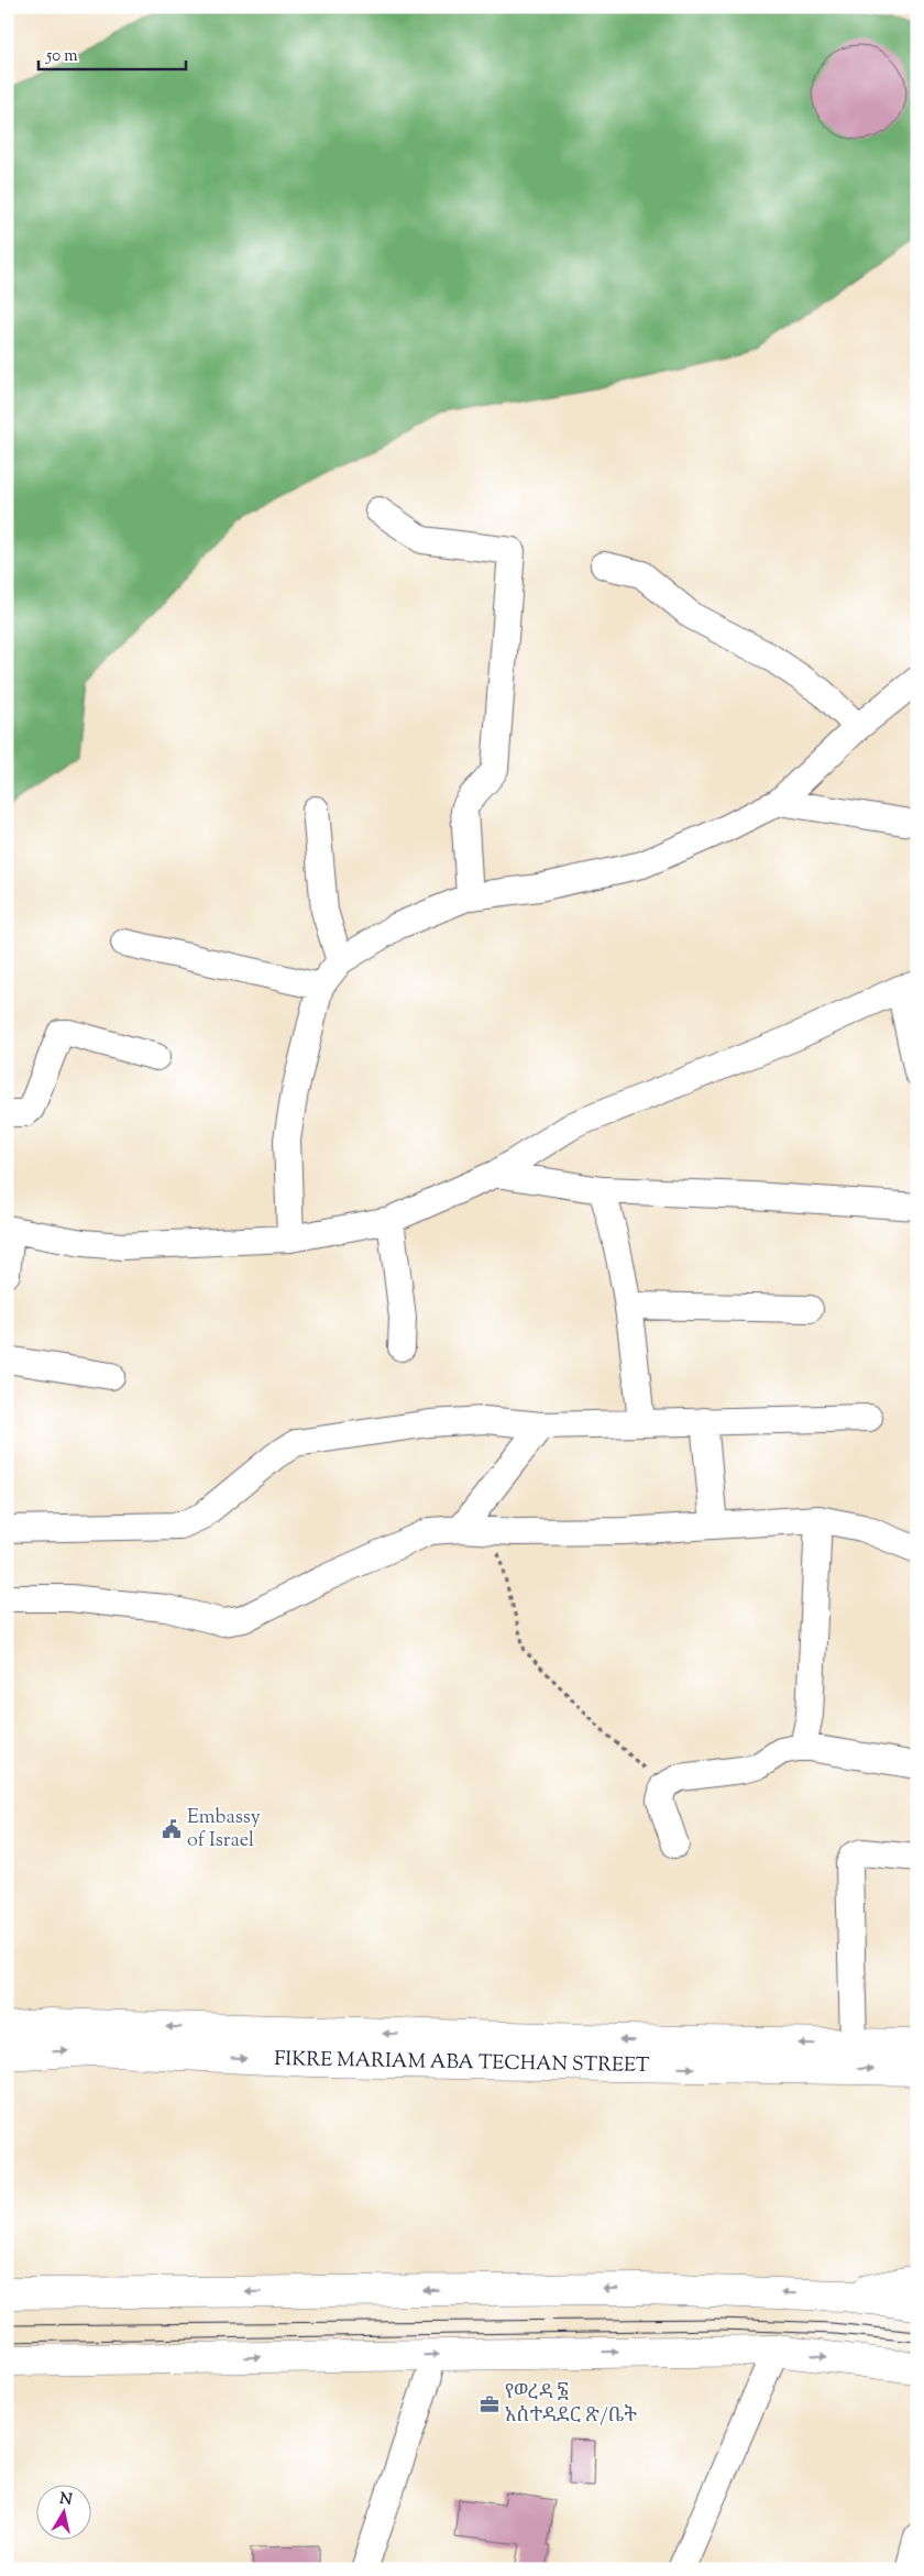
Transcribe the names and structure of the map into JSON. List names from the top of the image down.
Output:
{
  "streets": {
    "main road": ["FIKRE MARIAM ABA TECHAN STREET"]
  },
  "places": {
    "public building": ["Embassy of Israel"],
    "office": ["የወረዳ ፮ አስተዳደር ጽ/ቤት"]
  },
  "scale_bar": "50 m",
  "north": "top"
}
